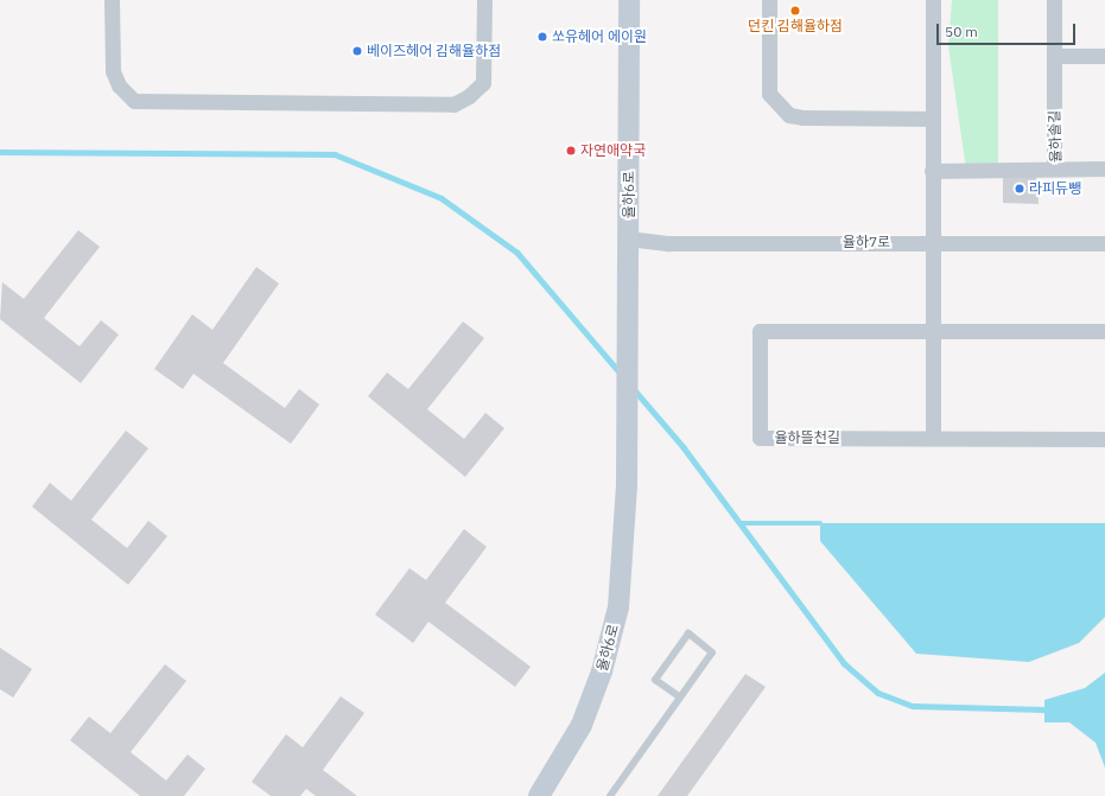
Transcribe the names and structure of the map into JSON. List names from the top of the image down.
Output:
{
  "streets": {
    "street": [
      "율하솔길",
      "율하6로",
      "율하7로",
      "율하뜰천길"
    ]
  },
  "crossings": [
    ["율하6로", "율하7로"]
  ],
  "places": [
    "던킨 김해율하점",
    "쏘유헤어 에이원",
    "베이즈헤어 김해율하점",
    "자연애약국",
    "라피듀뺑"
  ],
  "scale_bar": "50 m"
}
